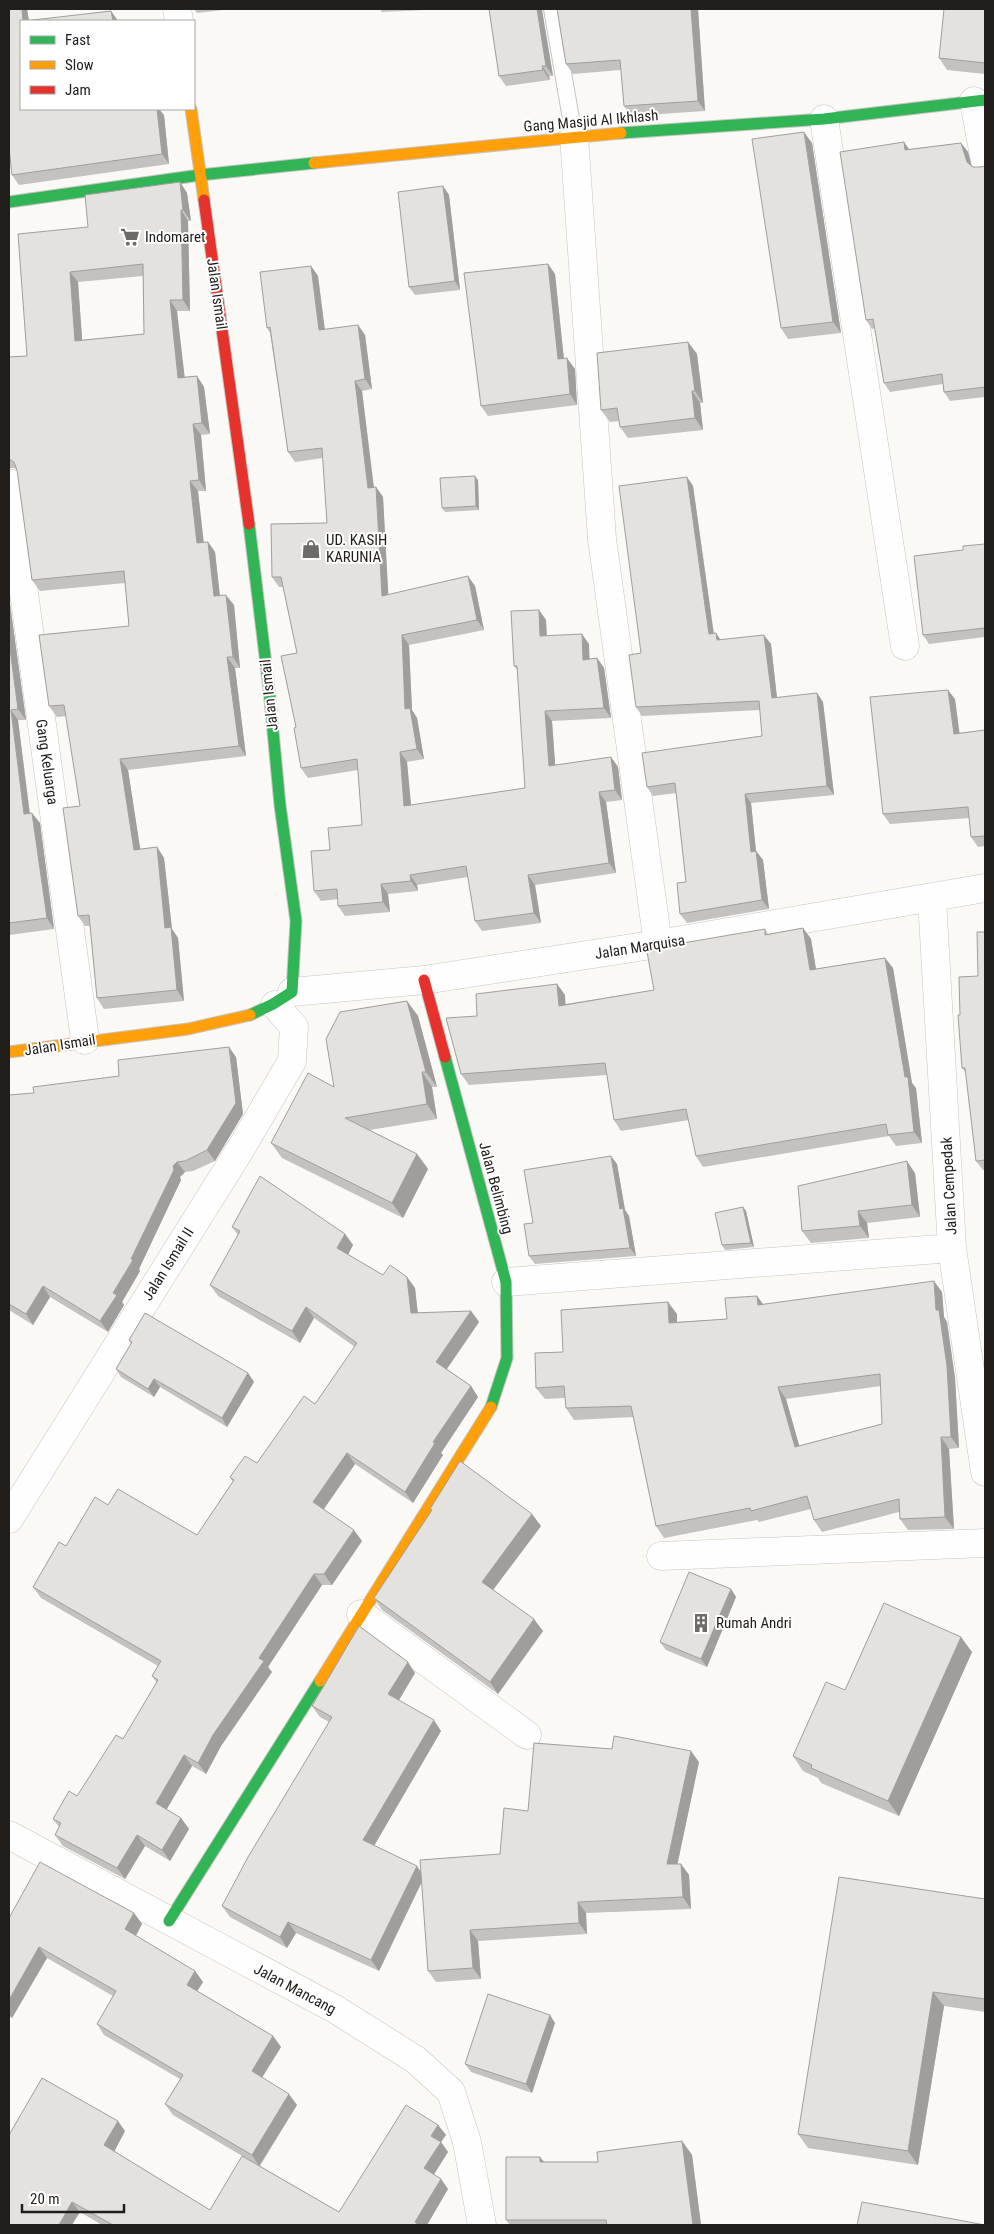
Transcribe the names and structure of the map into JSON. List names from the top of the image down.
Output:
{
  "streets": {
    "street": [
      "Gang Masjid Al Ikhlash",
      "Jalan Ismail",
      "Gang Keluarga",
      "Jalan Marquisa",
      "Jalan Cempedak",
      "Jalan Belimbing",
      "Jalan Ismail II",
      "Jalan Mancang"
    ]
  },
  "crossings": [
    ["Gang Masjid Al Ikhlash", "Jalan Ismail"],
    ["Jalan Ismail", "Gang Keluarga"],
    ["Jalan Ismail", "Jalan Marquisa"],
    ["Jalan Ismail", "Jalan Ismail II"],
    ["Jalan Marquisa", "Jalan Cempedak"],
    ["Jalan Marquisa", "Jalan Belimbing"],
    ["Jalan Marquisa", "Jalan Ismail II"],
    ["Jalan Belimbing", "Jalan Mancang"]
  ],
  "places": {
    "supermarket": ["Indomaret"],
    "shop": ["UD. KASIH KARUNIA"],
    "building": ["Rumah Andri"]
  },
  "legend": ["Fast", "Slow", "Jam"],
  "scale_bar": "20 m"
}
